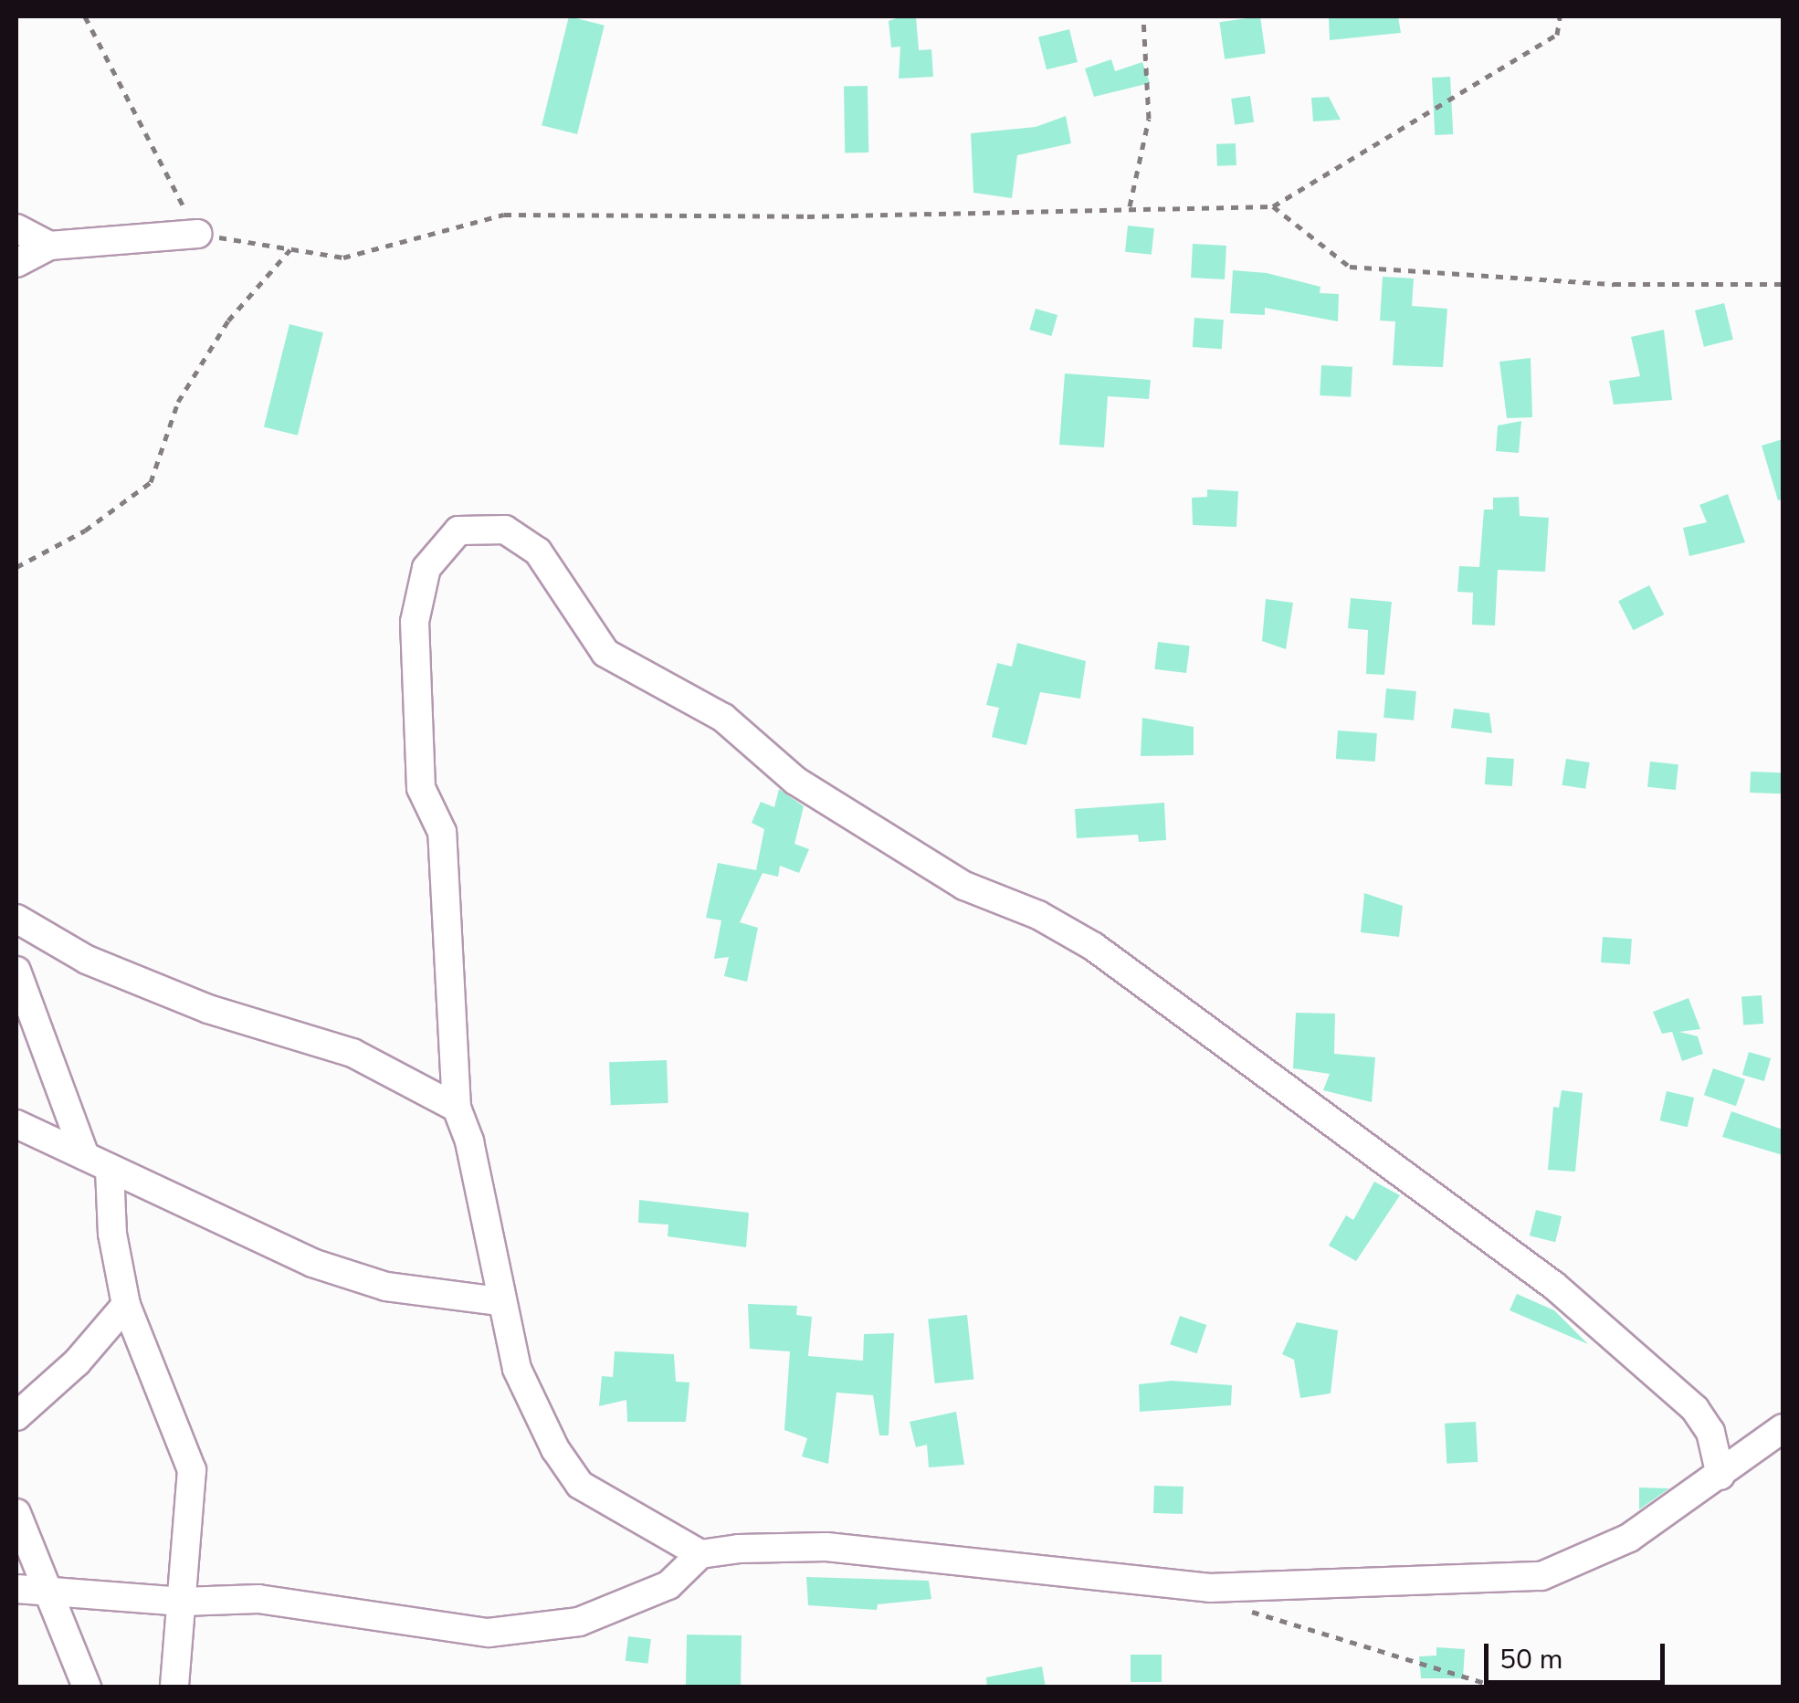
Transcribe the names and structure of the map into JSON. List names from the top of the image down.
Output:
{
  "scale_bar": "50 m"
}
